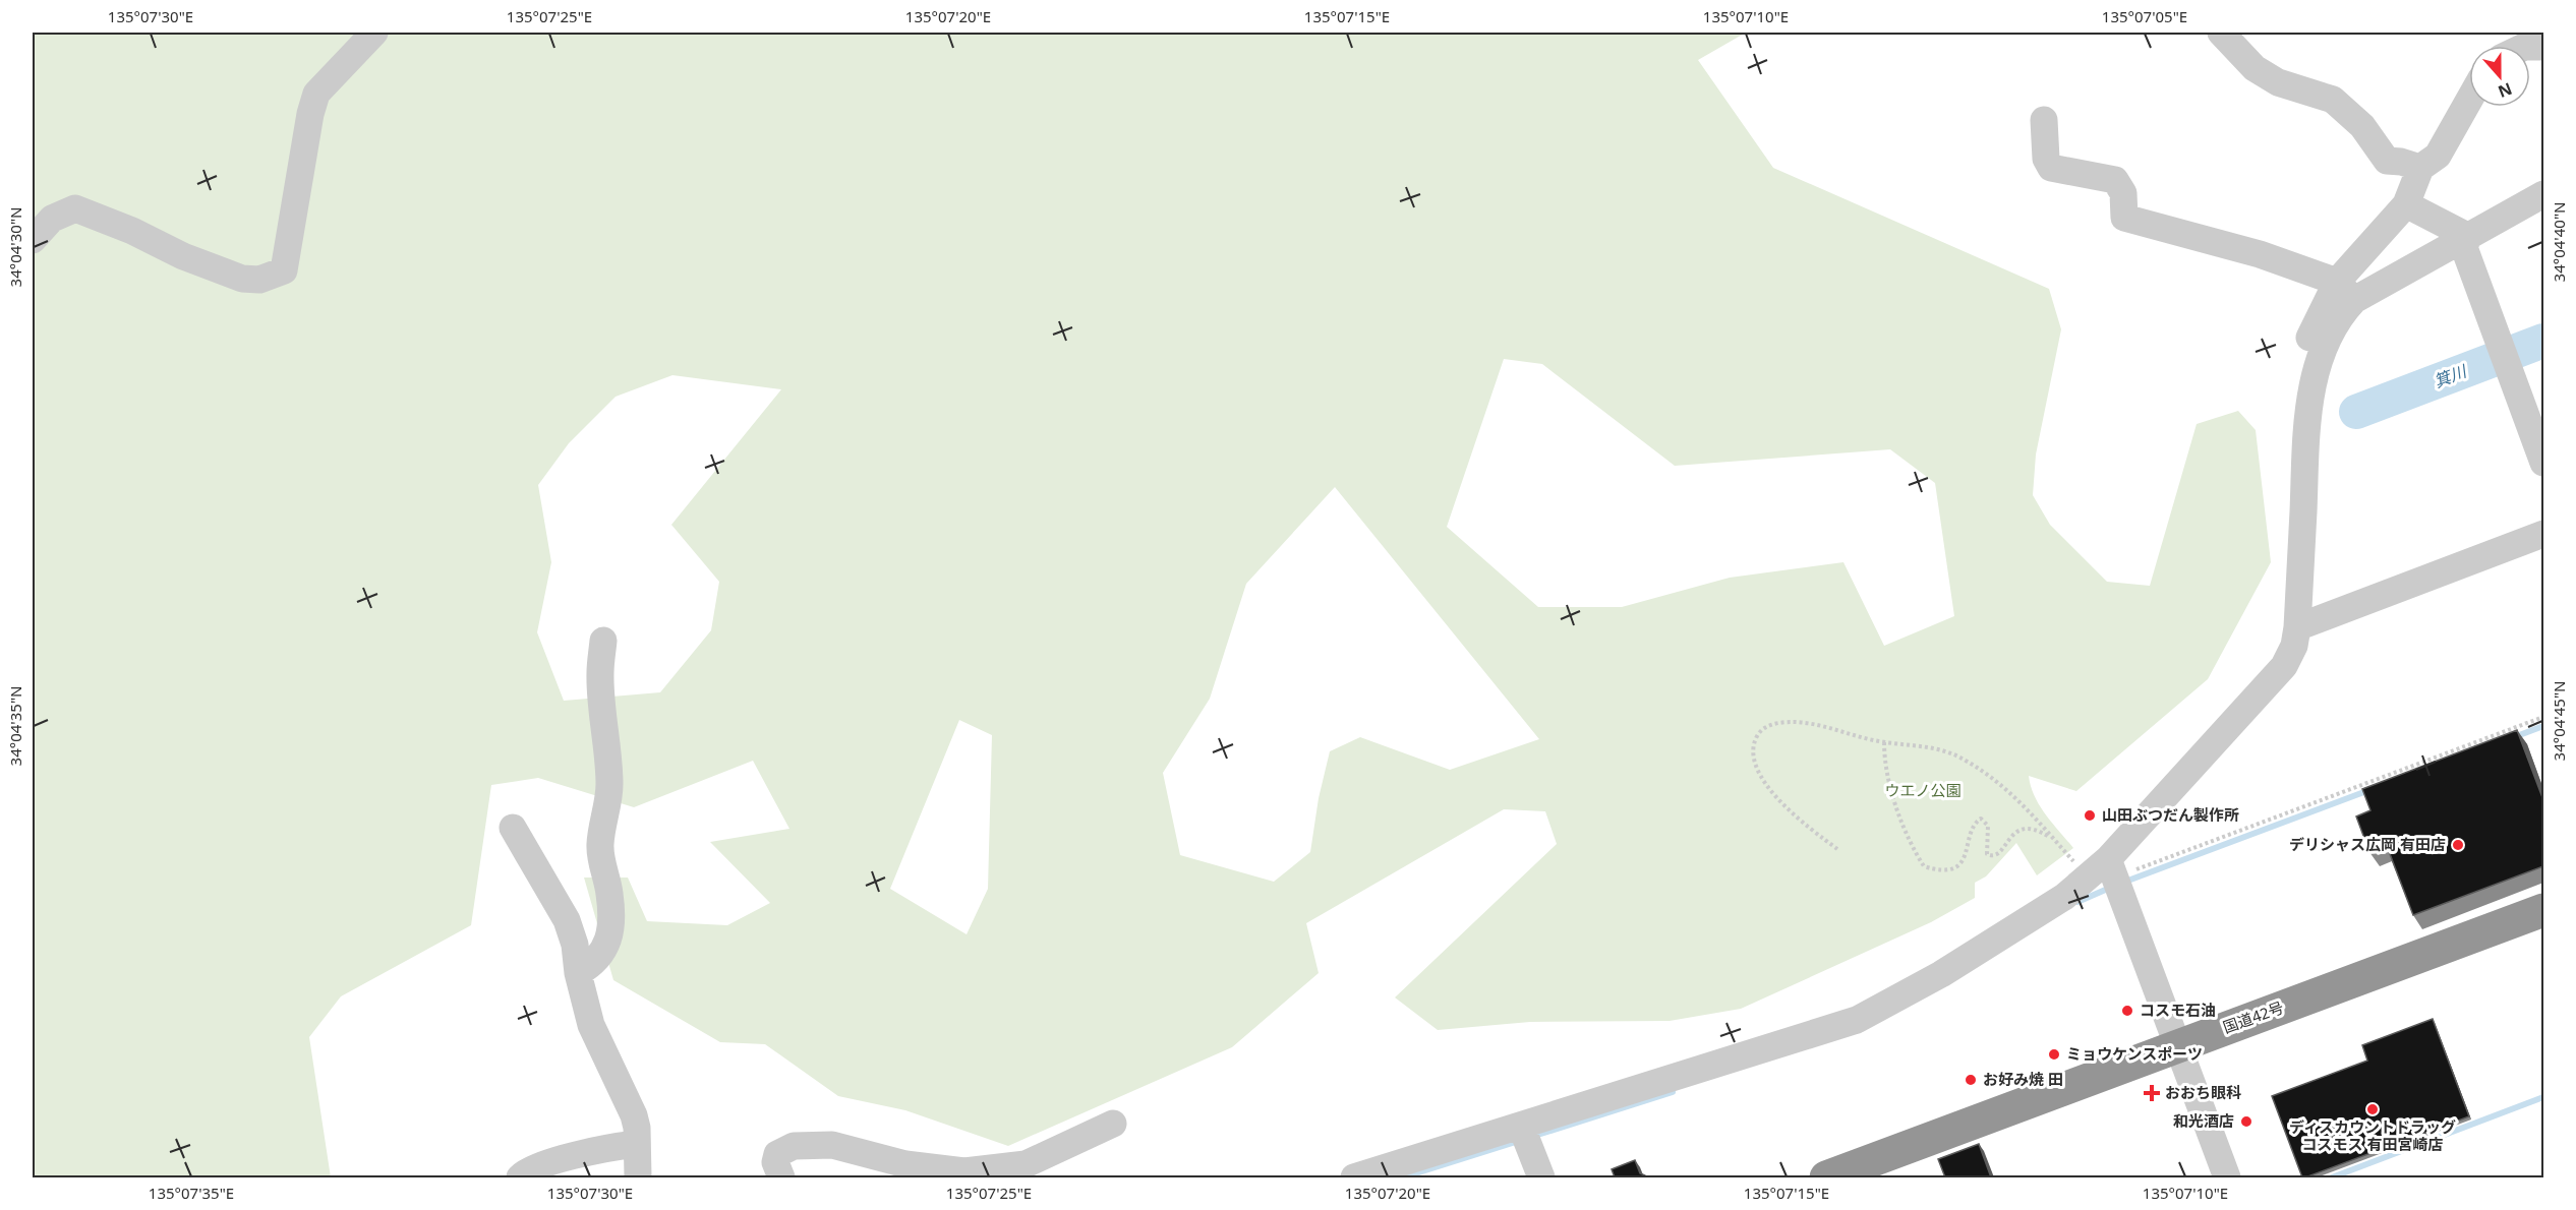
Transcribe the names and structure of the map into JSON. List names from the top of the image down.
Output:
{
  "streets": {
    "highway": ["国道42号"]
  },
  "water": ["箕川"],
  "parks": ["ウエノ公園"],
  "places": {
    "other": [
      "山田ぶつだん製作所",
      "デリシャス広岡 有田店",
      "コスモ石油",
      "ミョウケンスポーツ",
      "お好み焼 田",
      "ディスカウントドラッグ コスモス 有田宮崎店",
      "和光酒店"
    ],
    "health": ["おおち眼科"]
  },
  "north": "bottom",
  "coordinates": [
    "135°07'30\"E",
    "135°07'25\"E",
    "135°07'20\"E",
    "135°07'15\"E",
    "135°07'10\"E",
    "135°07'05\"E",
    "34°04'40\"N",
    "34°04'30\"N",
    "34°04'45\"N",
    "34°04'35\"N",
    "135°07'35\"E"
  ]
}
